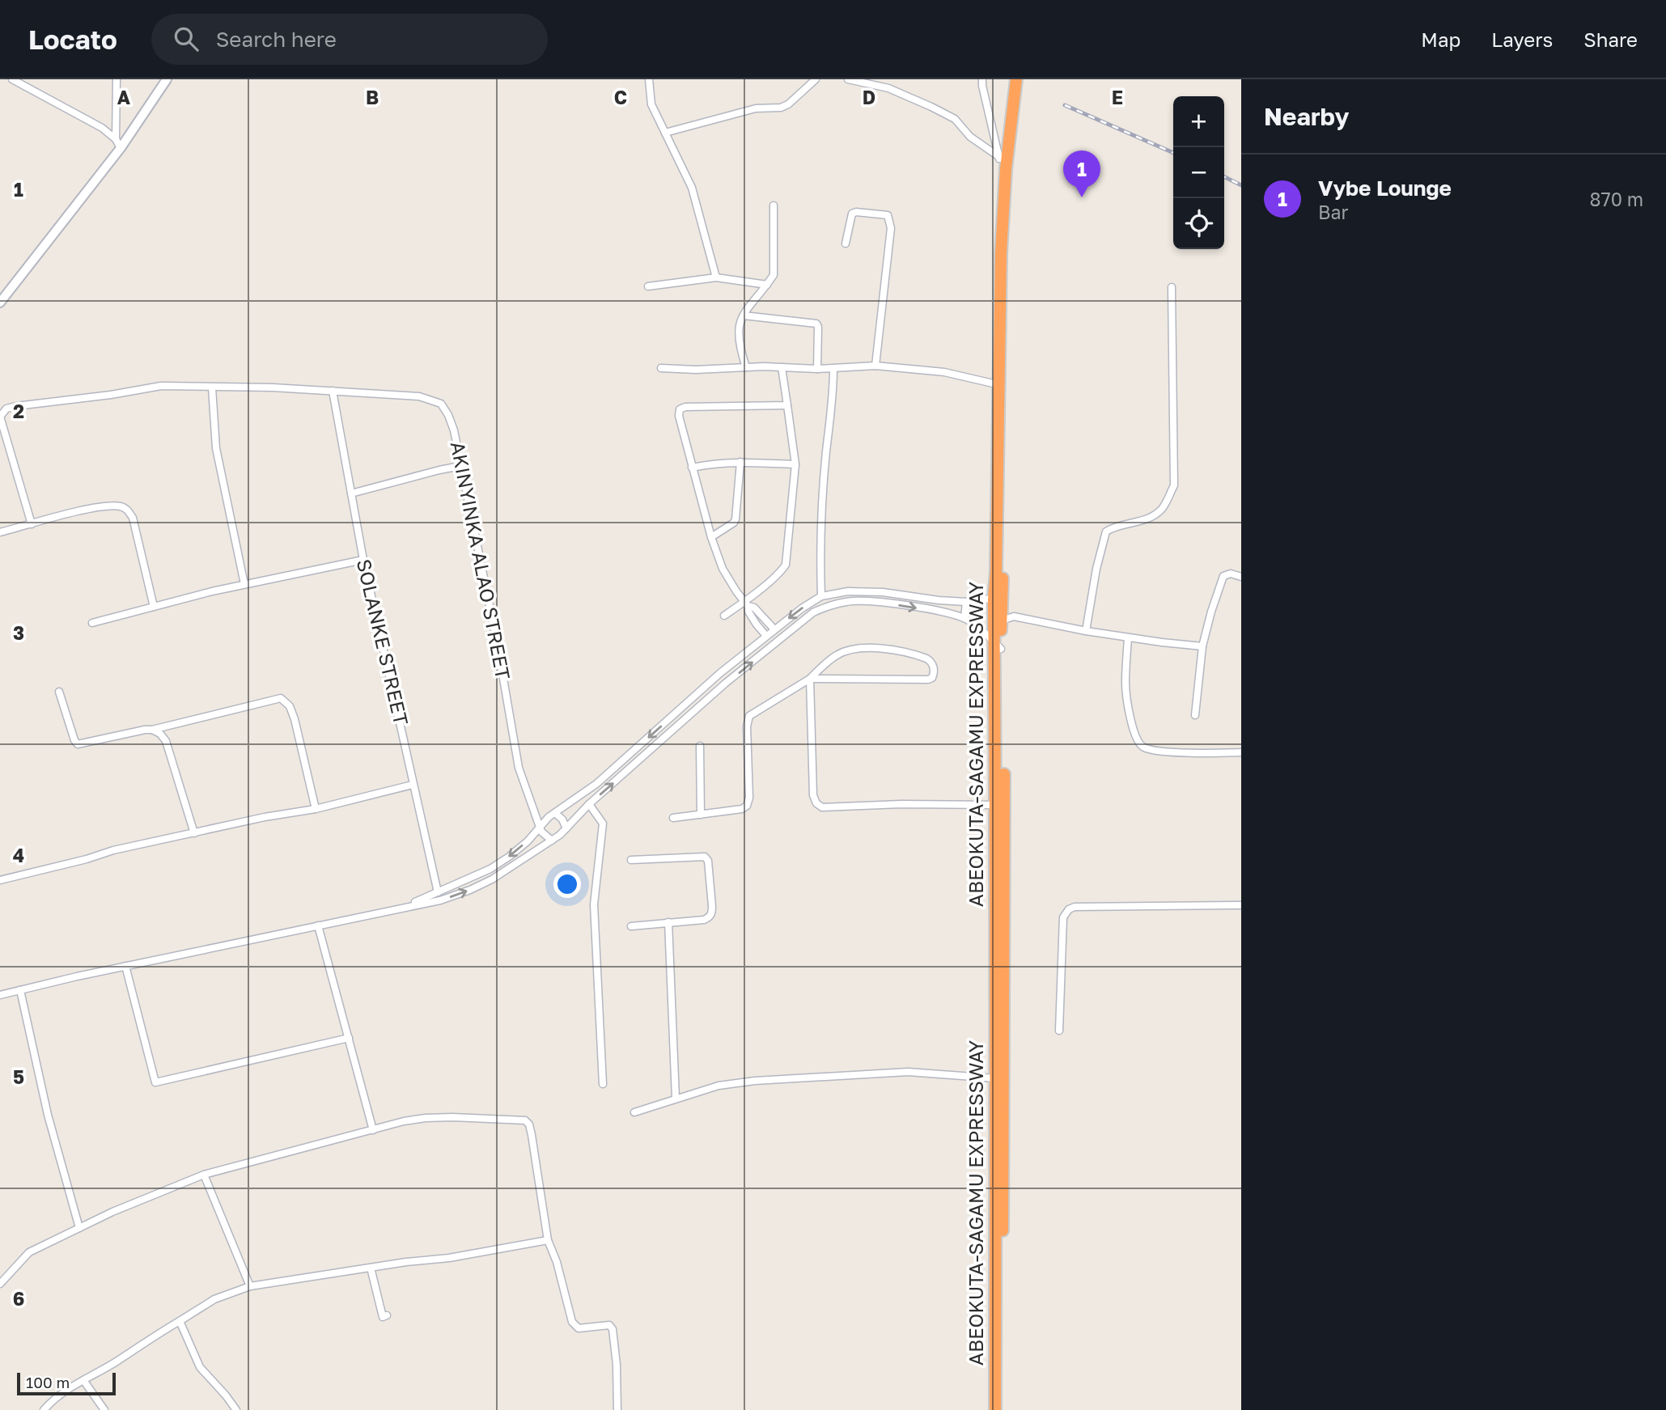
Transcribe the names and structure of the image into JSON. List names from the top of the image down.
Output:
{
  "streets": {
    "highway": ["ABEOKUTA-SAGAMU EXPRESSWAY"],
    "street": ["AKINYINKA ALAO STREET", "SOLANKE STREET"]
  },
  "crossings": [
    ["AKINYINKA ALAO STREET", "SOLANKE STREET"]
  ],
  "scale_bar": "100 m",
  "page": {
    "header": "Locato",
    "search": "Search here",
    "nav": ["Map", "Layers", "Share"],
    "heading": "Nearby",
    "map_buttons": ["+", "−"],
    "pins": "1",
    "list": [
      {
        "mark": "1",
        "name": "Vybe Lounge",
        "note": "Bar",
        "value": "870 m"
      }
    ],
    "scale": "100 m"
  },
  "grid": {
    "columns": [
      "A",
      "B",
      "C",
      "D",
      "E"
    ],
    "rows": [
      "1",
      "2",
      "3",
      "4",
      "5",
      "6"
    ]
  }
}
